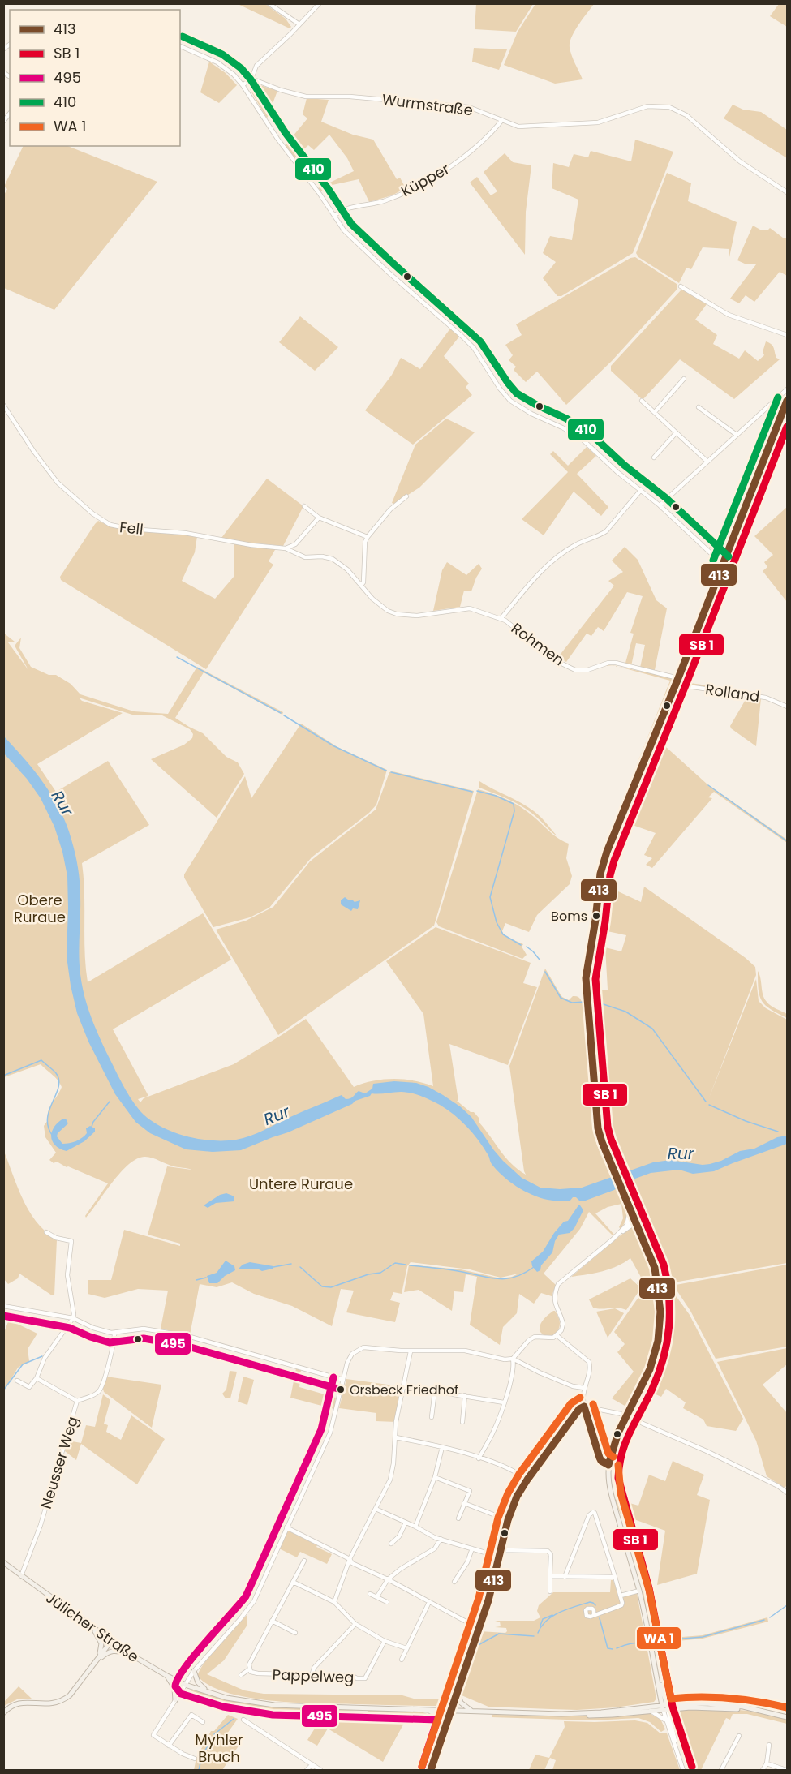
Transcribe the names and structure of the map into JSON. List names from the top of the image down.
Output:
{
  "streets": {
    "main road": ["Jülicher Straße"],
    "street": [
      "Wurmstraße",
      "Küpper",
      "Fell",
      "Rohmen",
      "Rolland",
      "Neusser Weg",
      "Pappelweg"
    ]
  },
  "crossings": [
    ["Wurmstraße", "Küpper"],
    ["Fell", "Rohmen"],
    ["Neusser Weg", "Jülicher Straße"]
  ],
  "water": ["Rur"],
  "parks": ["Obere Ruraue", "Untere Ruraue", "Myhler Bruch"],
  "places": ["Boms", "Orsbeck Friedhof"],
  "lines": ["transit line 410", "transit line 413", "transit line 495"],
  "legend": [
    "413",
    "SB 1",
    "495",
    "410",
    "WA 1"
  ]
}
